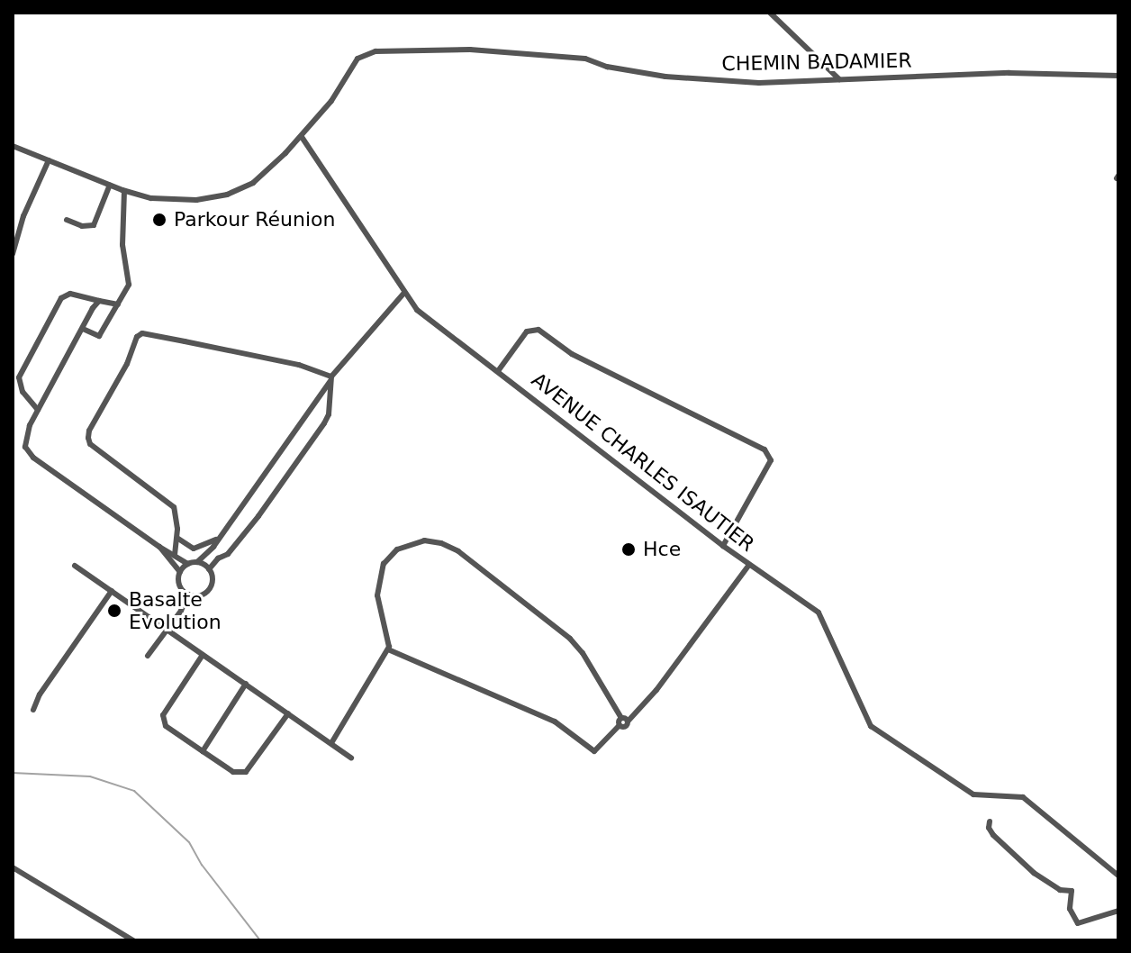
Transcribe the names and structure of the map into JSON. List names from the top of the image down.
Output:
{
  "streets": {
    "street": ["CHEMIN BADAMIER", "AVENUE CHARLES ISAUTIER"]
  },
  "crossings": [
    ["CHEMIN BADAMIER", "AVENUE CHARLES ISAUTIER"]
  ],
  "places": ["Parkour Réunion", "Hce", "Basalte Evolution"]
}
